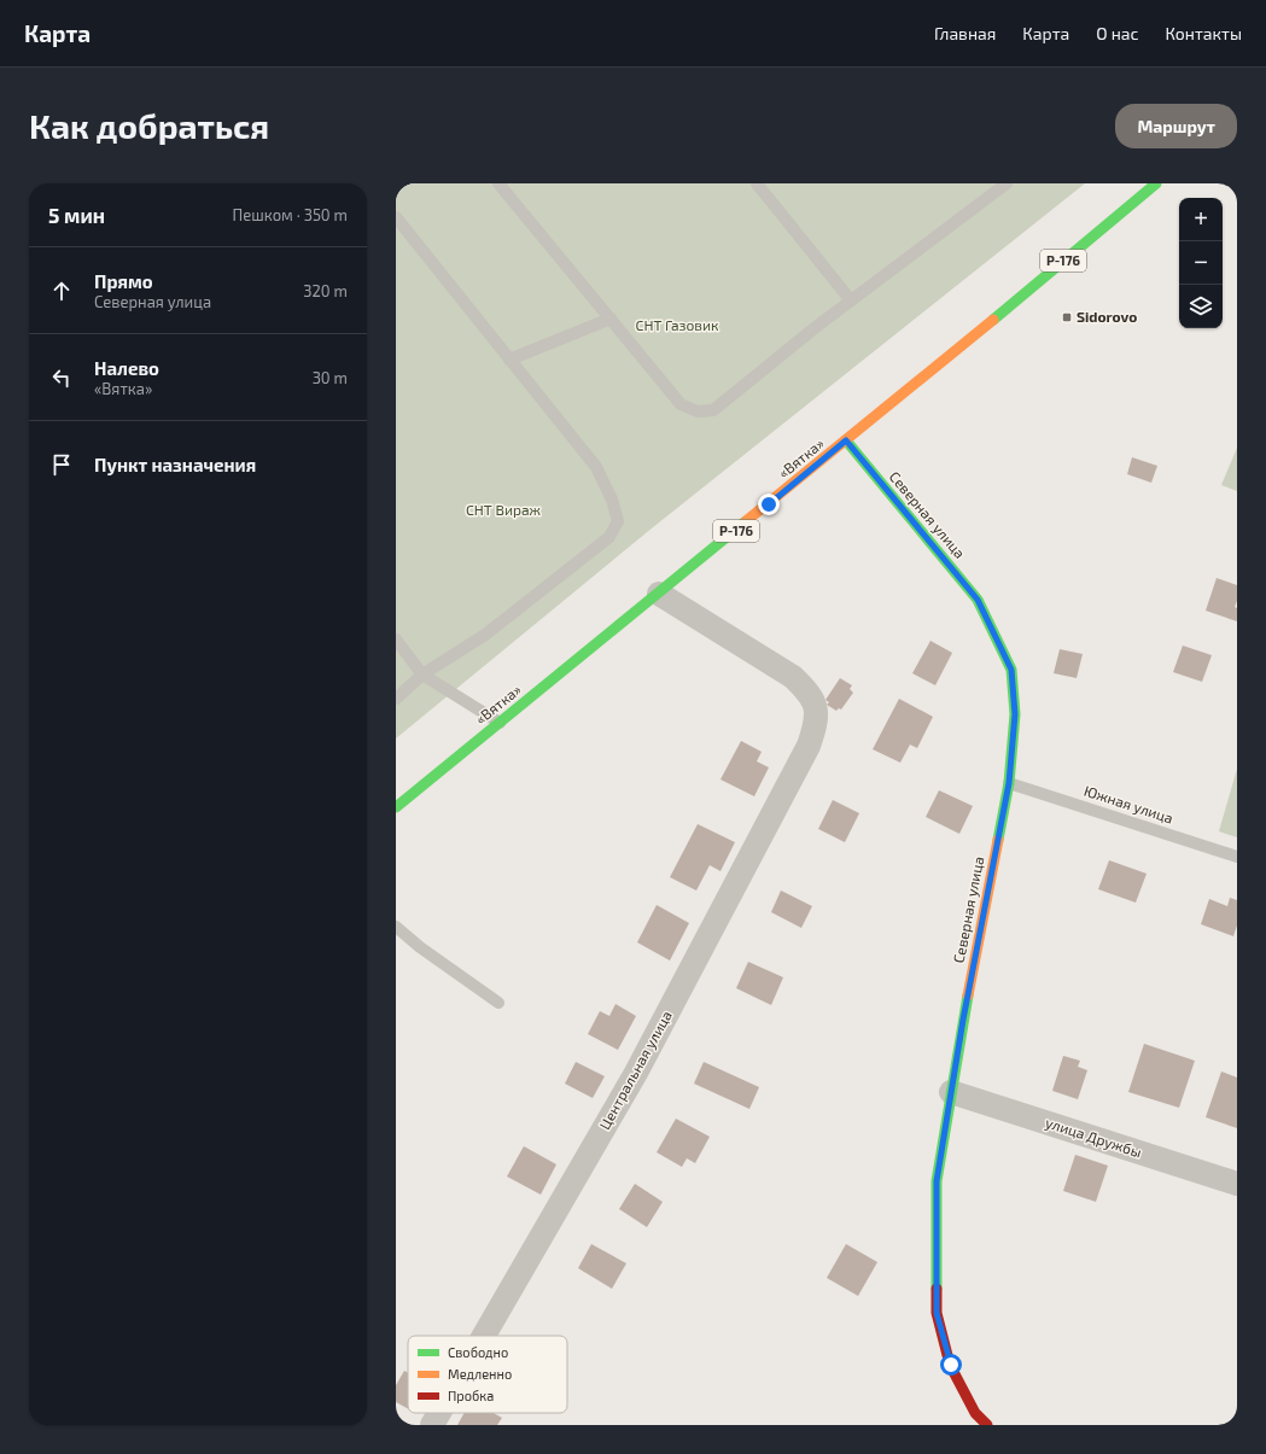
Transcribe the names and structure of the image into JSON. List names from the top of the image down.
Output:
{
  "streets": {
    "street": [
      "Р-176",
      "«Вятка»",
      "Северная улица",
      "Центральная улица",
      "улица Дружбы"
    ],
    "lane": ["Южная улица"]
  },
  "crossings": [
    ["«Вятка»", "Северная улица"],
    ["«Вятка»", "Центральная улица"],
    ["Северная улица", "Южная улица"],
    ["Северная улица", "улица Дружбы"]
  ],
  "parks": ["СНТ Газовик", "СНТ Вираж"],
  "places": {
    "transit": ["Sidorovo"]
  },
  "legend": ["Свободно", "Медленно", "Пробка"],
  "page": {
    "header": "Карта",
    "nav": [
      "Главная",
      "Карта",
      "О нас",
      "Контакты"
    ],
    "buttons": "Маршрут",
    "title": "Как добраться",
    "heading": ["5 мин", "Пешком · 350 m"],
    "map_buttons": ["+", "−"],
    "list": [
      ["Прямо", "Северная улица", "320 m"],
      ["Налево", "«Вятка»", "30 m"],
      "Пункт назначения"
    ]
  }
}
